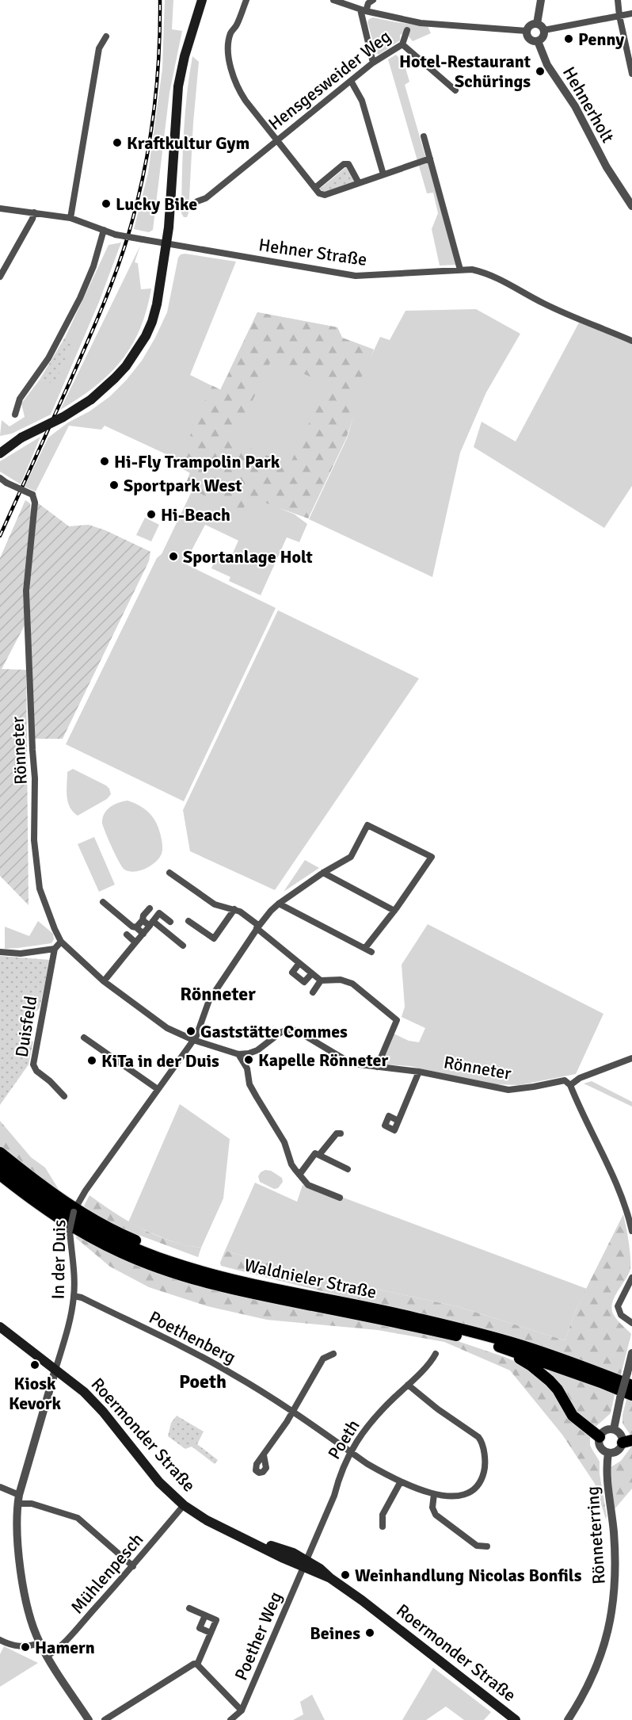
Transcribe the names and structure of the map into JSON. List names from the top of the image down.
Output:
{
  "streets": {
    "highway": ["Waldnieler Straße"],
    "main road": ["Roermonder Straße"],
    "street": [
      "Hensgesweider Weg",
      "Hehnerholt",
      "Hehner Straße",
      "Rönneter",
      "Duisfeld",
      "In der Duis",
      "Poethenberg",
      "Poeth",
      "Rönneterring",
      "Mühlenpesch",
      "Poether Weg"
    ]
  },
  "crossings": [
    ["Rönneter", "In der Duis"],
    ["In der Duis", "Poethenberg"],
    ["In der Duis", "Roermonder Straße"],
    ["Poethenberg", "Poeth"],
    ["Roermonder Straße", "Poeth"],
    ["Roermonder Straße", "Mühlenpesch"],
    ["Roermonder Straße", "Poether Weg"],
    ["Poeth", "Poether Weg"]
  ],
  "districts": ["Rönneter", "Poeth"],
  "places": [
    "Penny",
    "Hotel-Restaurant Schürings",
    "Kraftkultur Gym",
    "Lucky Bike",
    "Hi-Fly Trampolin Park",
    "Sportpark West",
    "Hi-Beach",
    "Sportanlage Holt",
    "Gaststätte Commes",
    "Kapelle Rönneter",
    "KiTa in der Duis",
    "Kiosk Kevork",
    "Weinhandlung Nicolas Bonfils",
    "Beines",
    "Hamern"
  ]
}
